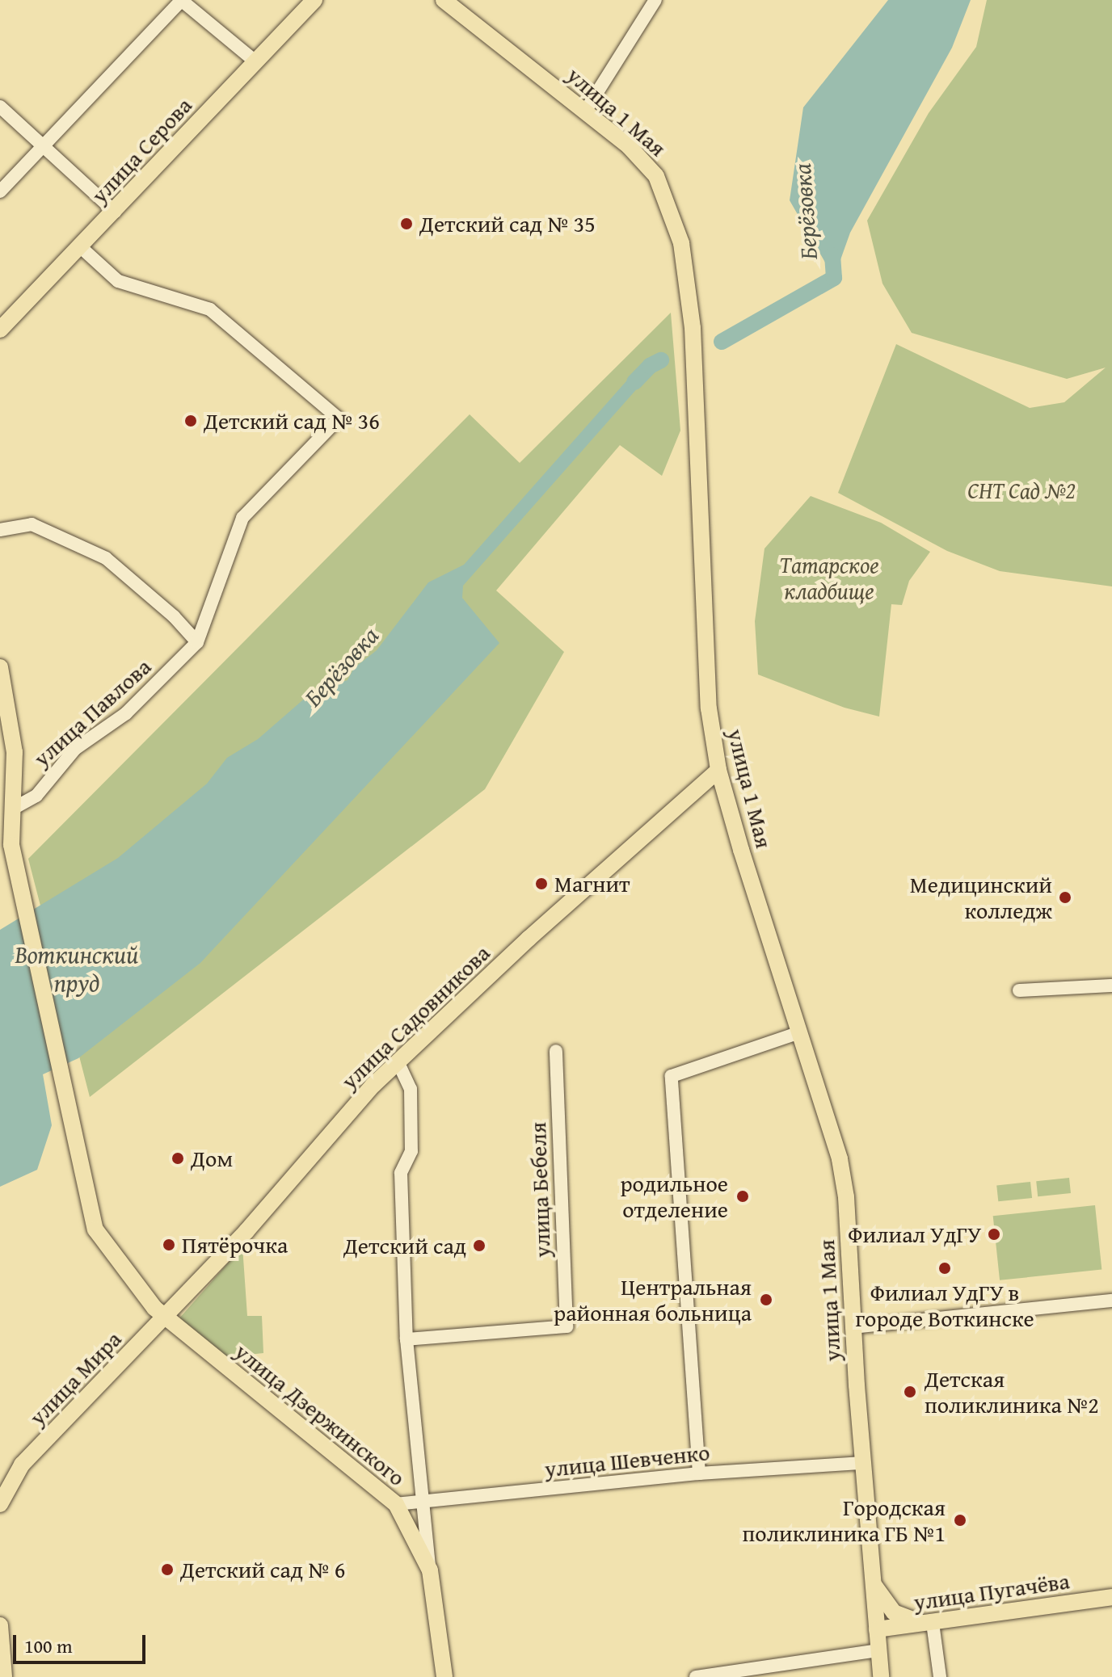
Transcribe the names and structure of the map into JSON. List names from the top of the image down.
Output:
{
  "streets": {
    "main road": [
      "улица 1 Мая",
      "улица Серова",
      "улица Садовникова",
      "улица Мира",
      "улица Дзержинского",
      "улица Пугачёва"
    ],
    "street": ["улица Павлова", "улица Бебеля", "улица Шевченко"]
  },
  "crossings": [
    ["улица 1 Мая", "улица Садовникова"],
    ["улица 1 Мая", "улица Шевченко"],
    ["улица 1 Мая", "улица Пугачёва"],
    ["улица Серова", "улица Павлова"],
    ["улица Павлова", "улица Дзержинского"],
    ["улица Садовникова", "улица Мира"],
    ["улица Садовникова", "улица Дзержинского"],
    ["улица Мира", "улица Дзержинского"],
    ["улица Дзержинского", "улица Шевченко"]
  ],
  "water": ["Берёзовка", "Воткинский пруд"],
  "parks": ["СНТ Сад №2", "Татарское кладбище"],
  "places": [
    "Детский сад № 35",
    "Детский сад № 36",
    "Магнит",
    "Медицинский колледж",
    "Дом",
    "родильное отделение",
    "Филиал УдГУ",
    "Пятёрочка",
    "Детский сад",
    "Филиал УдГУ в городе Воткинске",
    "Центральная районная больница",
    "Детская поликлиника №2",
    "Городская поликлиника ГБ №1",
    "Детский сад № 6"
  ],
  "scale_bar": "100 m"
}
